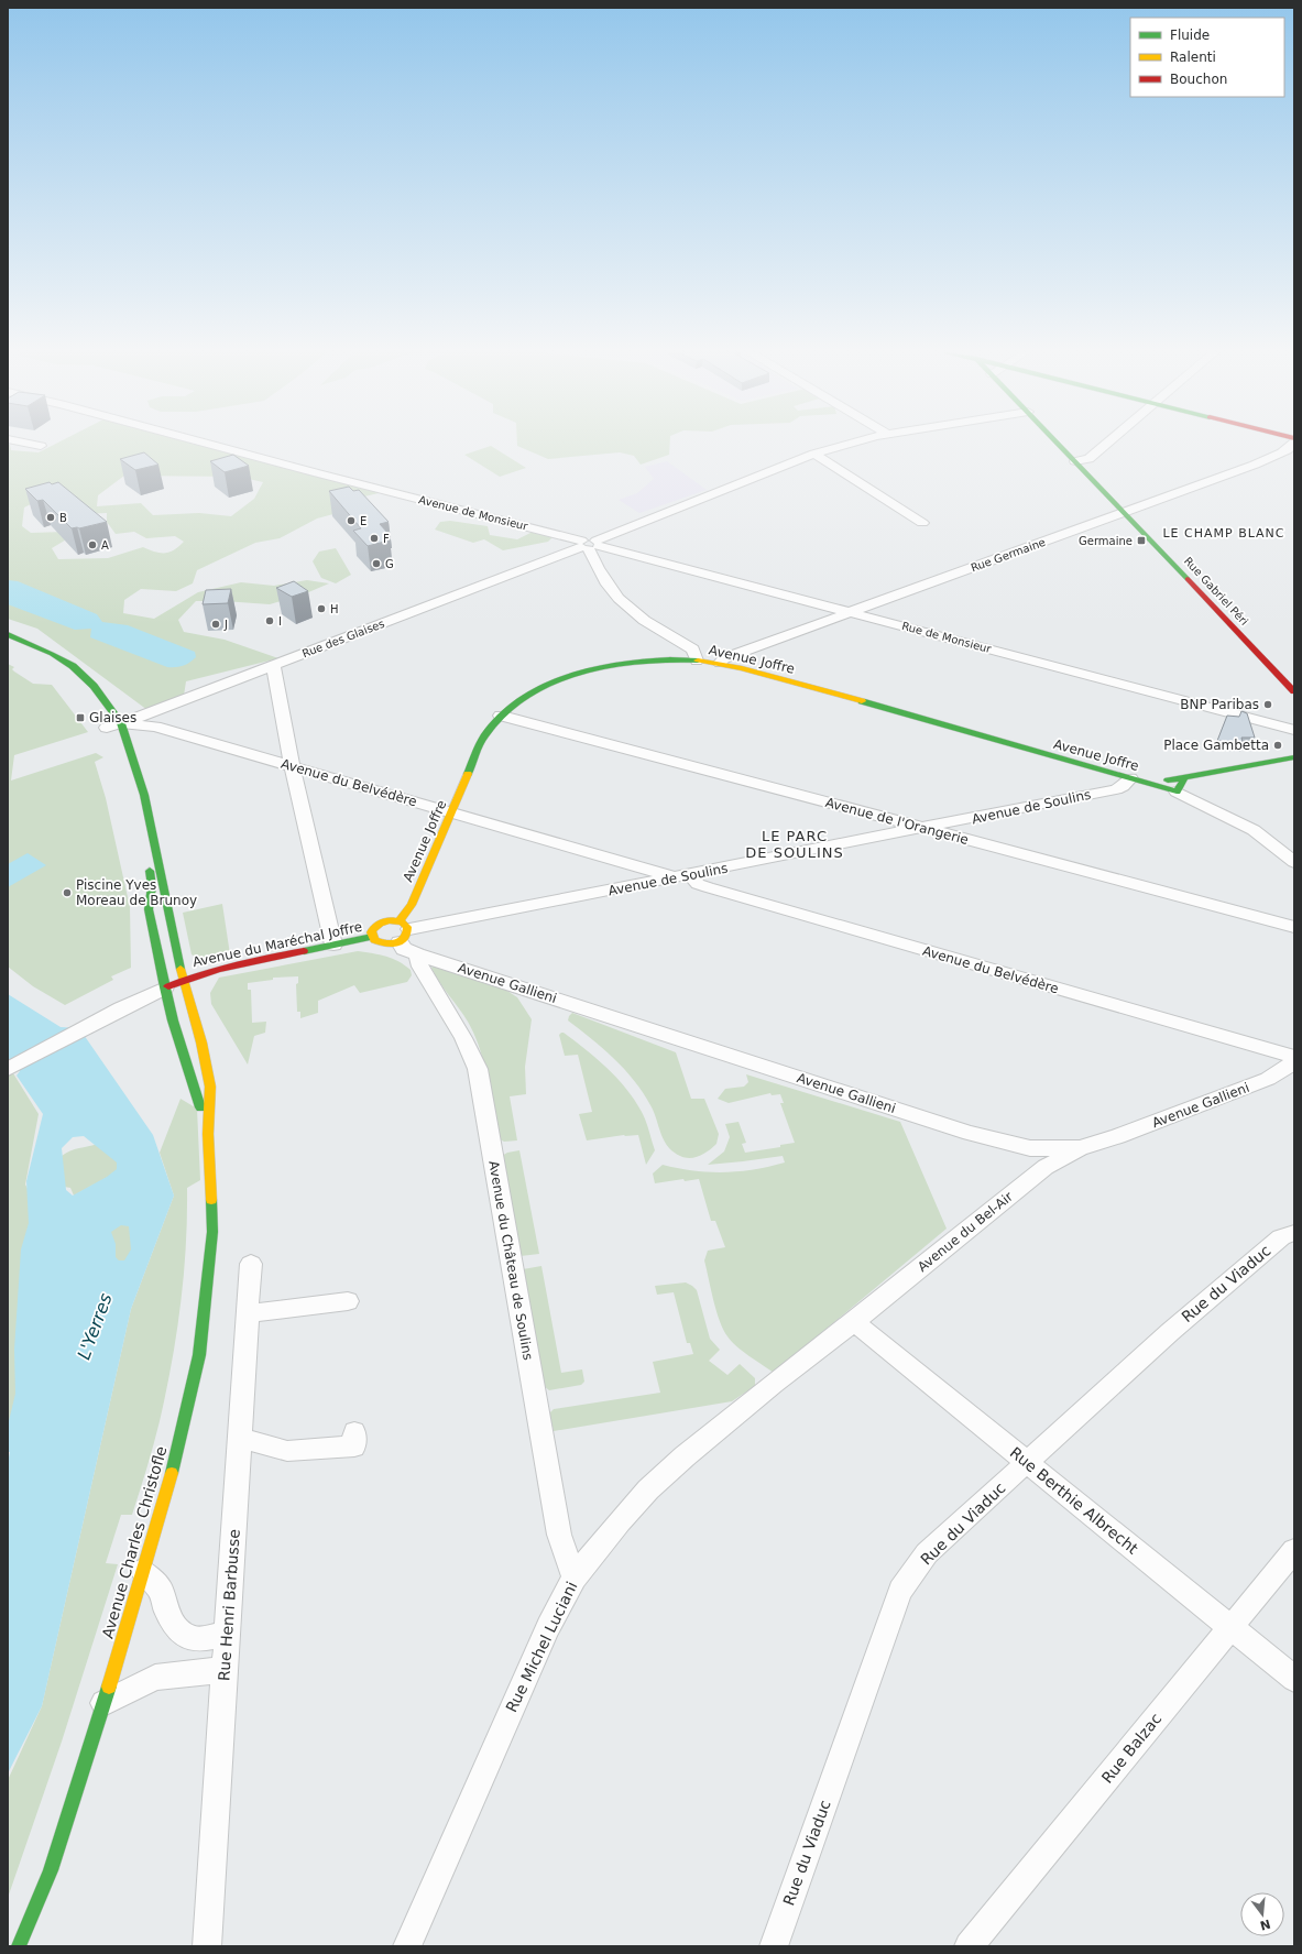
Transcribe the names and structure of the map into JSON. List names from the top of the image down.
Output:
{
  "streets": {
    "street": [
      "Avenue de Monsieur",
      "Rue Germaine",
      "Rue Gabriel Péri",
      "Rue de Monsieur",
      "Rue des Glaises",
      "Avenue Joffre",
      "Avenue du Belvédère",
      "Avenue de Soulins",
      "Avenue de l'Orangerie",
      "Avenue du Maréchal Joffre",
      "Avenue Gallieni",
      "Avenue du Bel-Air",
      "Avenue du Château de Soulins",
      "Rue du Viaduc",
      "Rue Berthie Albrecht",
      "Avenue Charles Christofle",
      "Rue Henri Barbusse",
      "Rue Michel Luciani",
      "Rue Balzac"
    ]
  },
  "crossings": [
    ["Avenue de Monsieur", "Rue de Monsieur"],
    ["Avenue de Monsieur", "Rue des Glaises"],
    ["Rue Germaine", "Rue Gabriel Péri"],
    ["Rue Germaine", "Rue de Monsieur"],
    ["Rue Germaine", "Avenue Joffre"],
    ["Rue de Monsieur", "Rue des Glaises"],
    ["Rue des Glaises", "Avenue du Belvédère"],
    ["Rue des Glaises", "Avenue Charles Christofle"],
    ["Avenue Joffre", "Avenue du Belvédère"],
    ["Avenue Joffre", "Avenue de Soulins"],
    ["Avenue Joffre", "Avenue de l'Orangerie"],
    ["Avenue Joffre", "Avenue Gallieni"],
    ["Avenue Joffre", "Avenue du Château de Soulins"],
    ["Avenue du Belvédère", "Avenue de Soulins"],
    ["Avenue du Belvédère", "Avenue Charles Christofle"],
    ["Avenue de Soulins", "Avenue de l'Orangerie"],
    ["Avenue de Soulins", "Avenue Gallieni"],
    ["Avenue de Soulins", "Avenue du Château de Soulins"],
    ["Avenue du Maréchal Joffre", "Avenue Charles Christofle"],
    ["Avenue Gallieni", "Avenue du Bel-Air"],
    ["Avenue Gallieni", "Avenue du Château de Soulins"],
    ["Avenue du Bel-Air", "Rue Berthie Albrecht"],
    ["Avenue du Bel-Air", "Rue Michel Luciani"],
    ["Avenue du Château de Soulins", "Rue Michel Luciani"],
    ["Rue du Viaduc", "Rue Berthie Albrecht"],
    ["Rue Berthie Albrecht", "Rue Balzac"]
  ],
  "districts": ["LE CHAMP BLANC", "LE PARC DE SOULINS"],
  "water": ["L'Yerres"],
  "places": {
    "other": [
      "B",
      "E",
      "F",
      "A",
      "G",
      "H",
      "I",
      "J",
      "BNP Paribas",
      "Place Gambetta",
      "Piscine Yves Moreau de Brunoy"
    ],
    "transit": ["Germaine", "Glaises"]
  },
  "legend": ["Fluide", "Ralenti", "Bouchon"],
  "north": "bottom"
}
